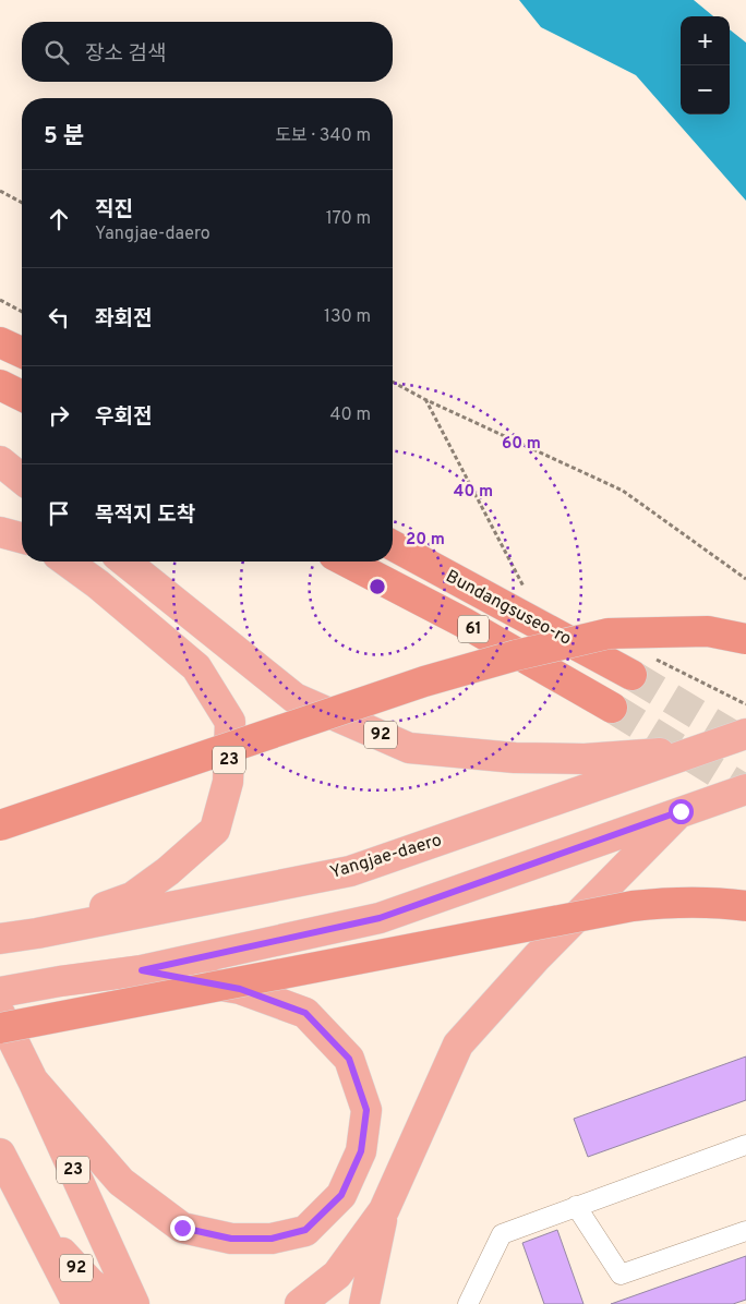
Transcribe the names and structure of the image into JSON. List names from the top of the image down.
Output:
{
  "streets": {
    "highway": ["Bundangsuseo-ro", "61"],
    "main road": ["92", "23", "Yangjae-daero"]
  },
  "crossings": [
    ["92", "Yangjae-daero"],
    ["23", "Yangjae-daero"]
  ],
  "page": {
    "map_buttons": ["+", "−"],
    "search": "장소 검색",
    "heading": ["5 분", "도보 · 340 m"],
    "list": [
      ["직진", "Yangjae-daero", "170 m"],
      ["좌회전", "130 m"],
      ["우회전", "40 m"],
      "목적지 도착"
    ]
  },
  "rings": ["60 m", "40 m", "20 m"]
}
